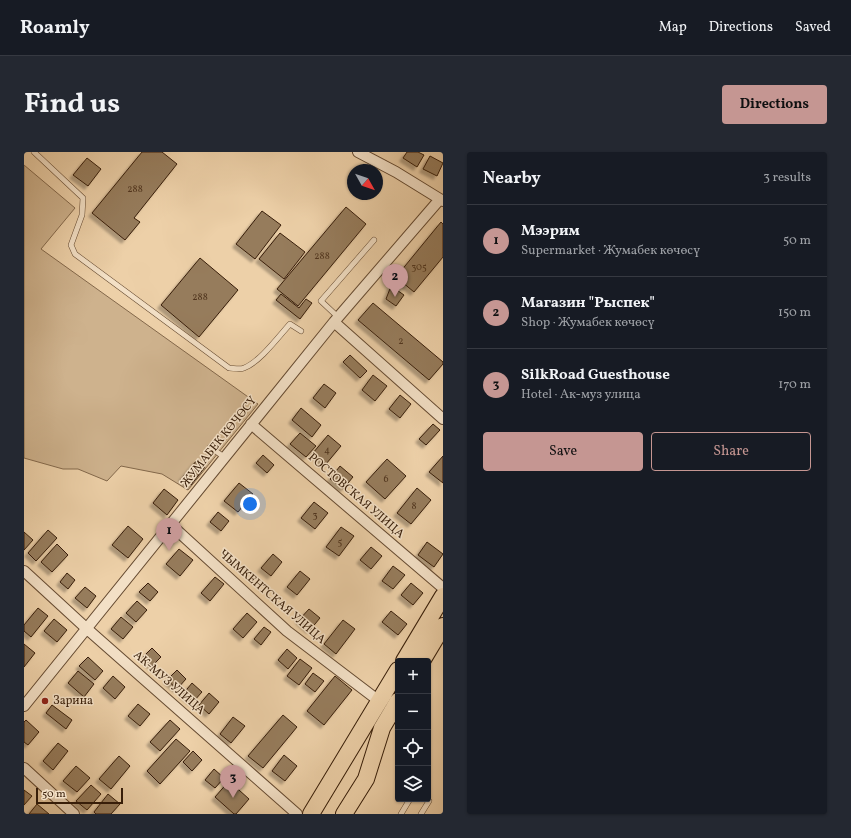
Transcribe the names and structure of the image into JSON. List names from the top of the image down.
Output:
{
  "streets": {
    "street": [
      "ЖУМАБЕК КӨЧӨСҮ",
      "РОСТОВСКАЯ УЛИЦА",
      "ЧЫМКЕНТСКАЯ УЛИЦА",
      "АК-МУЗ УЛИЦА"
    ]
  },
  "crossings": [
    ["ЖУМАБЕК КӨЧӨСҮ", "РОСТОВСКАЯ УЛИЦА"],
    ["ЖУМАБЕК КӨЧӨСҮ", "ЧЫМКЕНТСКАЯ УЛИЦА"],
    ["ЖУМАБЕК КӨЧӨСҮ", "АК-МУЗ УЛИЦА"]
  ],
  "places": ["Зарина"],
  "house_numbers": [
    "288",
    "288",
    "305",
    "288",
    "2",
    "4",
    "6",
    "8",
    "3",
    "5"
  ],
  "scale_bar": "50 m",
  "north": "bottom right",
  "page": {
    "header": "Roamly",
    "nav": ["Map", "Directions", "Saved"],
    "title": "Find us",
    "buttons": [
      "Directions",
      ["Save", "Share"]
    ],
    "heading": ["Nearby", "3 results"],
    "list": [
      {
        "mark": "1",
        "name": "Мээрим",
        "note": "Supermarket · Жумабек көчөсү",
        "value": "50 m"
      },
      {
        "mark": "2",
        "name": "Магазин \"Рыспек\"",
        "note": "Shop · Жумабек көчөсү",
        "value": "150 m"
      },
      {
        "mark": "3",
        "name": "SilkRoad Guesthouse",
        "note": "Hotel · Ак-муз улица",
        "value": "170 m"
      }
    ],
    "pins": ["2", "1", "3"],
    "map_buttons": ["+", "−"],
    "scale": "50 m"
  }
}
